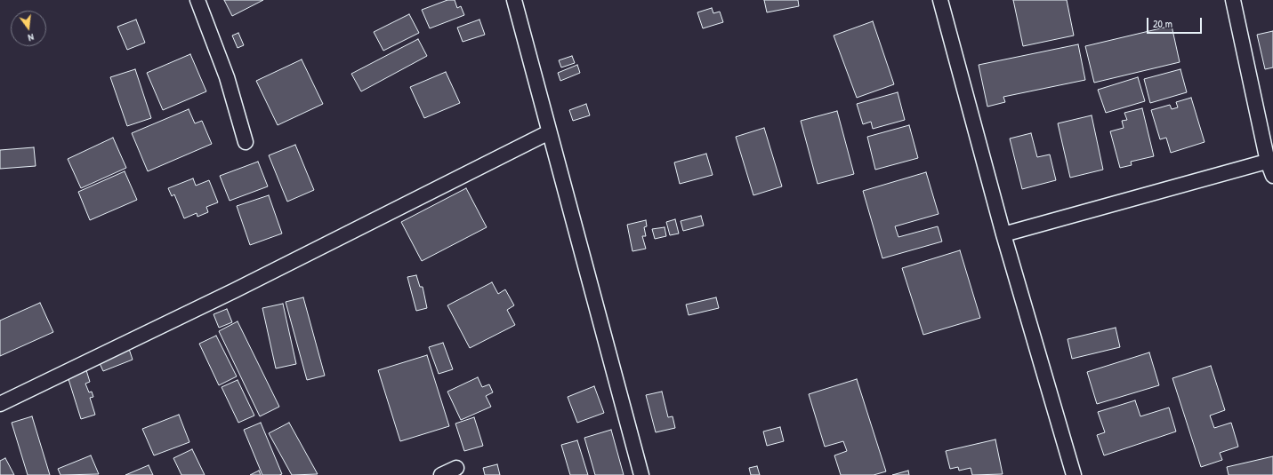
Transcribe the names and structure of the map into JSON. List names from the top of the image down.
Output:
{
  "scale_bar": "20 m",
  "north": "bottom"
}
